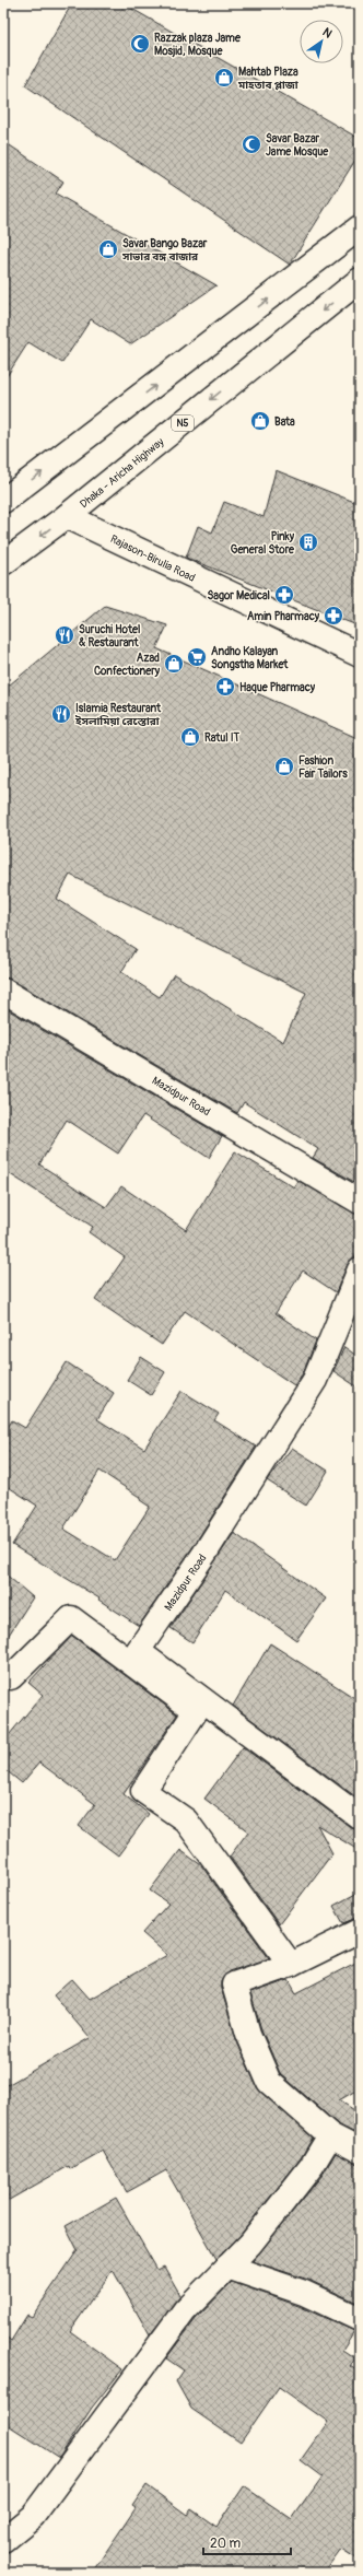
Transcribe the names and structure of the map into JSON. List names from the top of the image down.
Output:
{
  "streets": {
    "main road": [
      "N5",
      "Dhaka - Aricha Highway",
      "Rajason-Birulia Road",
      "Mazidpur Road"
    ]
  },
  "crossings": [
    ["Dhaka - Aricha Highway", "Rajason-Birulia Road"]
  ],
  "places": {
    "mosque": ["Razzak plaza Jame Mosjid, Mosque", "Savar Bazar Jame Mosque"],
    "shop": [
      "Mahtab Plaza মাহতাব প্লাজা",
      "Savar Bango Bazar সাভার বঙ্গ বাজার",
      "Bata",
      "Azad Confectionery",
      "Ratul IT",
      "Fashion Fair Tailors"
    ],
    "building": ["Pinky General Store"],
    "pharmacy": ["Sagor Medical", "Amin Pharmacy", "Haque Pharmacy"],
    "restaurant": ["Suruchi Hotel & Restaurant", "Islamia Restaurant ইসলামিয়া রেস্তোরা"],
    "supermarket": ["Andho Kalayan Songstha Market"]
  },
  "scale_bar": "20 m",
  "north": "top right"
}
